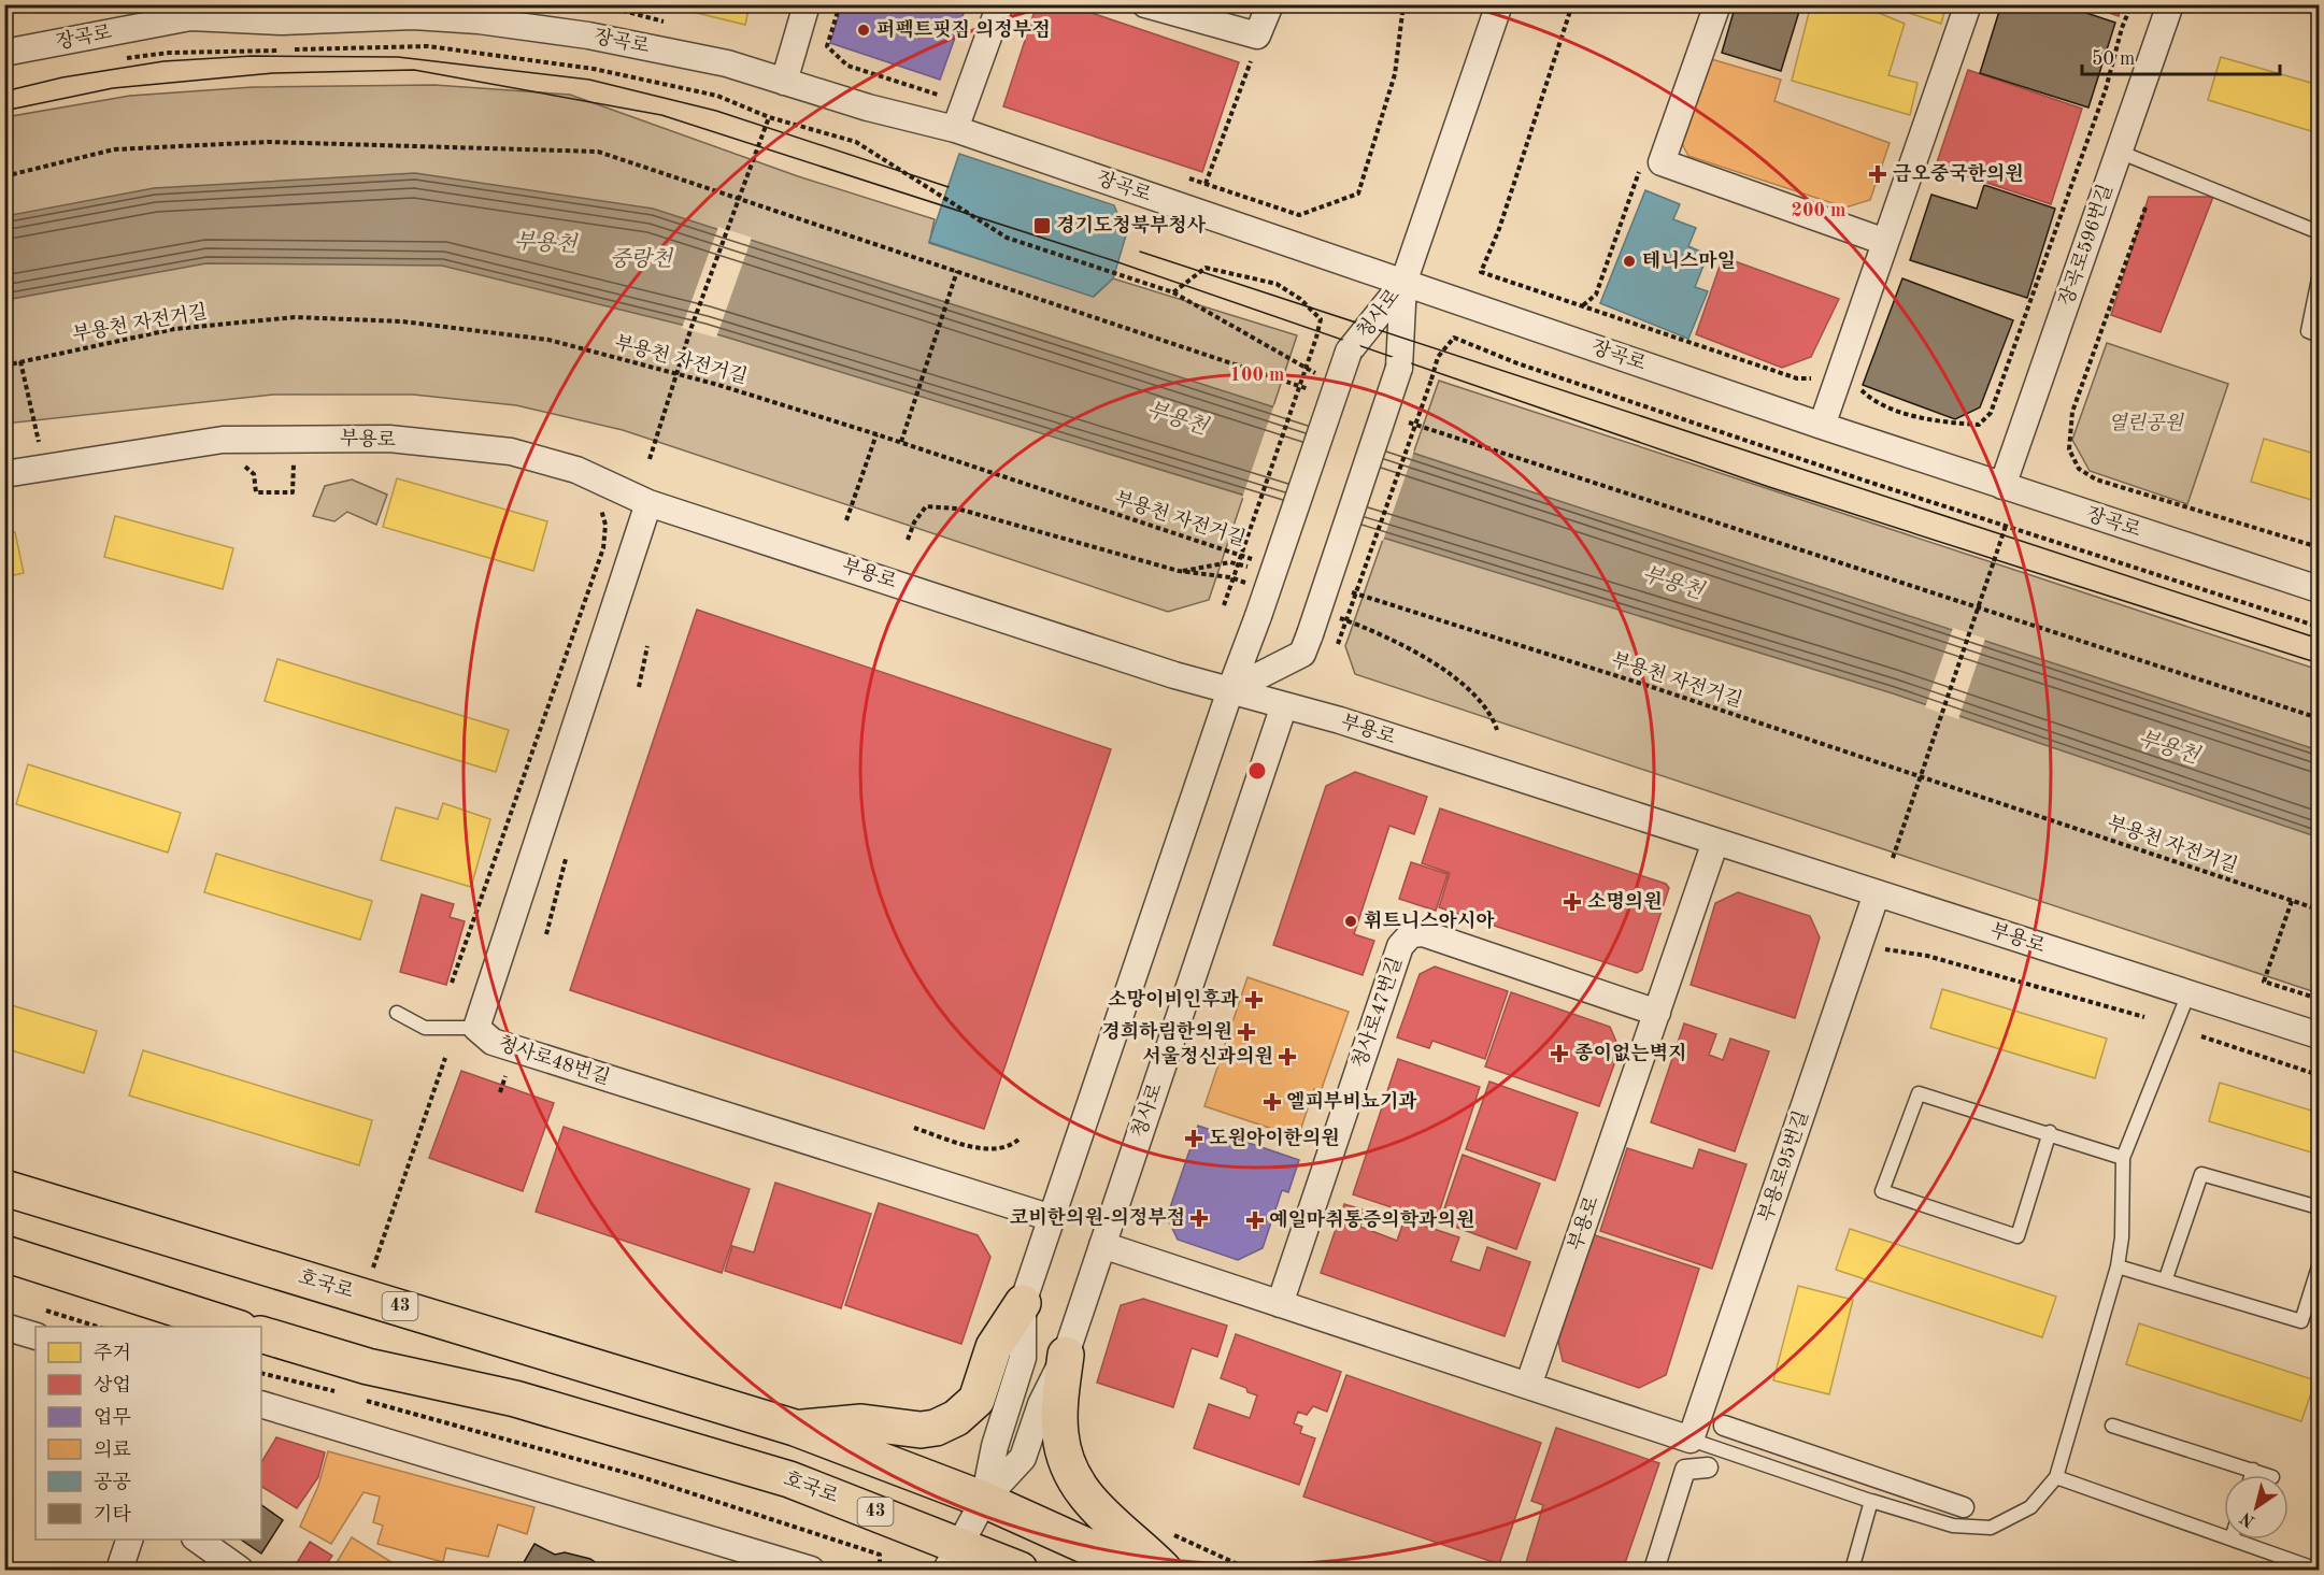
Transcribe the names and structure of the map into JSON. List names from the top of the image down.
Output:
{
  "streets": {
    "main road": ["호국로", "43"],
    "street": [
      "장곡로",
      "장곡로596번길",
      "청사로",
      "부용로",
      "청사로47번길",
      "청사로48번길",
      "부용로95번길"
    ],
    "path": ["부용천 자전거길"]
  },
  "crossings": [
    ["장곡로", "장곡로596번길"],
    ["장곡로", "청사로"],
    ["청사로", "부용로"],
    ["청사로", "청사로48번길"],
    ["청사로", "호국로"],
    ["부용로", "청사로47번길"],
    ["부용로", "청사로48번길"],
    ["부용로", "부용로95번길"]
  ],
  "water": ["부용천", "중랑천"],
  "parks": ["열린공원"],
  "places": {
    "other": ["퍼펙트핏짐 의정부점", "테니스마일", "휘트니스아시아"],
    "health": [
      "금오중국한의원",
      "소명의원",
      "소망이비인후과",
      "경희하림한의원",
      "종이없는벽지",
      "서울정신과의원",
      "엘피부비뇨기과",
      "도원아이한의원",
      "코비한의원-의정부점",
      "예일마취통증의학과의원"
    ],
    "transit": ["경기도청북부청사"]
  },
  "legend": [
    "주거",
    "상업",
    "업무",
    "의료",
    "공공",
    "기타"
  ],
  "scale_bar": "50 m",
  "north": "bottom left",
  "rings": ["200 m", "100 m"]
}
